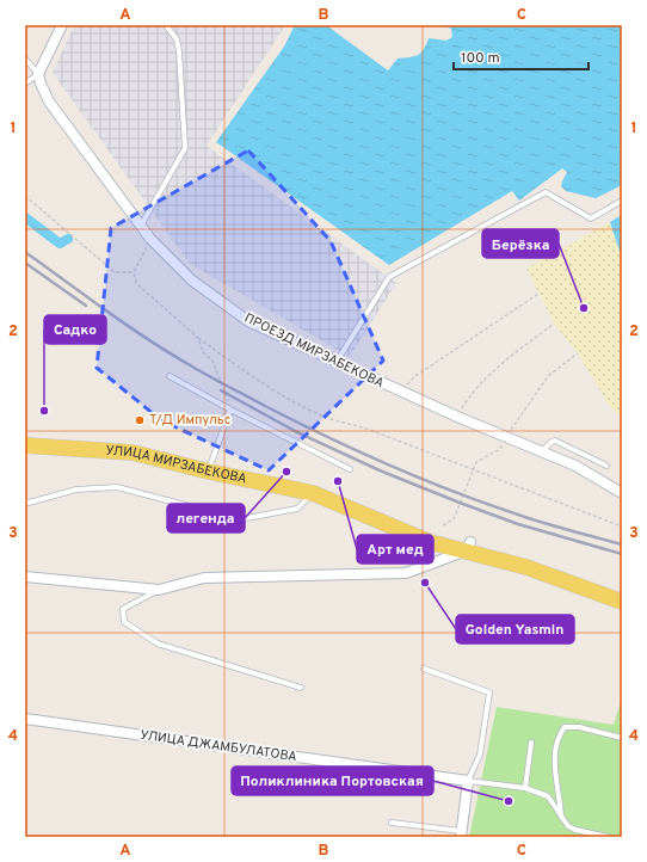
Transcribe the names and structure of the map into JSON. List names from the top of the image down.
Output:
{
  "streets": {
    "main road": ["УЛИЦА МИРЗАБЕКОВА"],
    "street": ["ПРОЕЗД МИРЗАБЕКОВА", "УЛИЦА ДЖАМБУЛАТОВА"]
  },
  "places": [
    "Берёзка",
    "Садко",
    "Т/Д Импульс",
    "легенда",
    "Арт мед",
    "Golden Yasmin",
    "Поликлиника Портовская"
  ],
  "scale_bar": "100 m",
  "grid": {
    "columns": ["A", "B", "C"],
    "rows": [
      "1",
      "2",
      "3",
      "4"
    ]
  }
}
